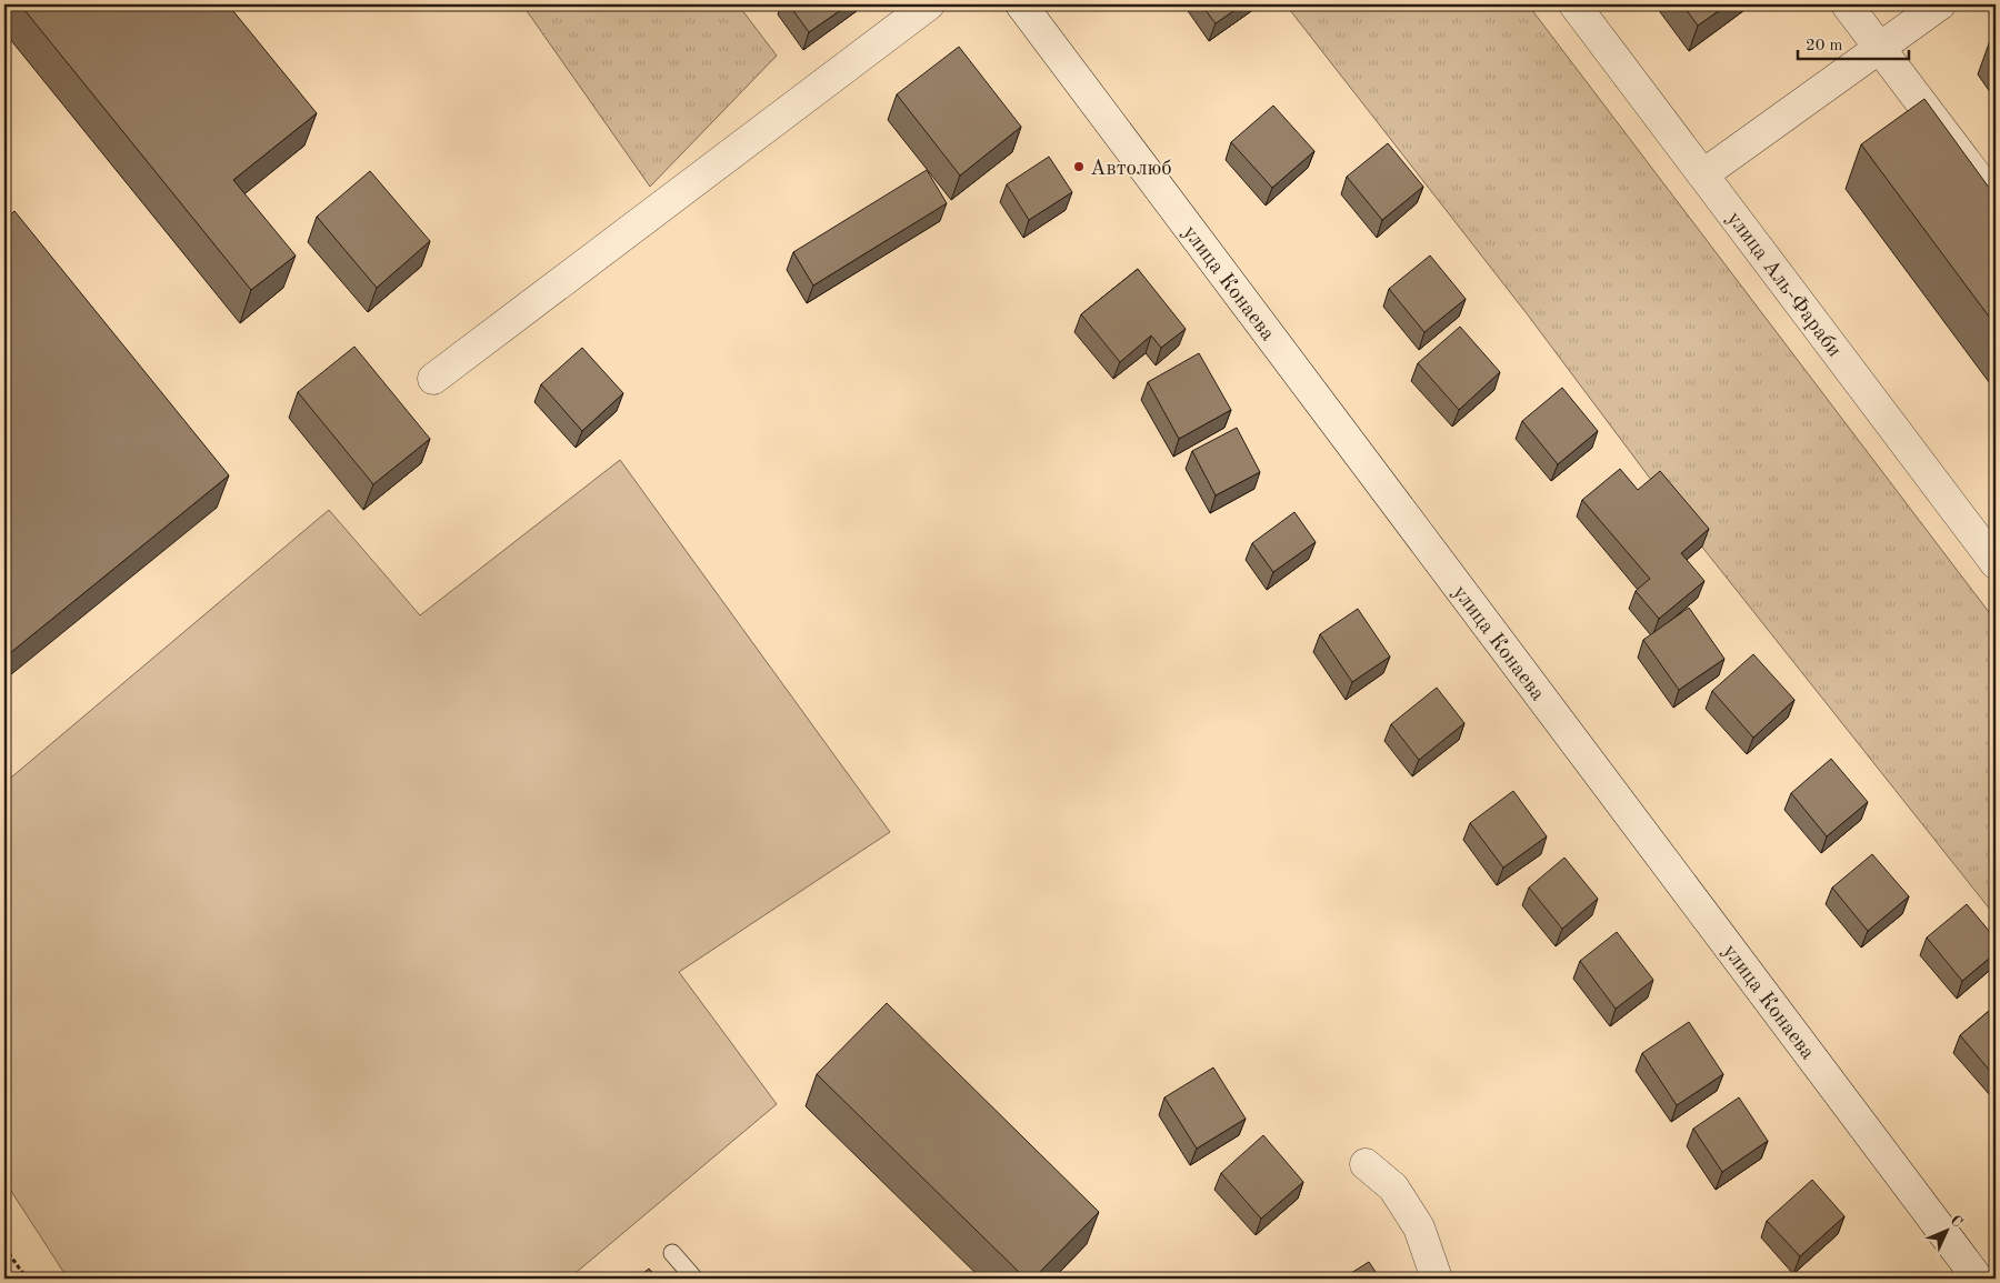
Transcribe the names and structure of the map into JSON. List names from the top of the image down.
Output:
{
  "streets": {
    "street": ["улица Конаева", "улица Аль-Фараби"]
  },
  "places": ["Автолюб"],
  "scale_bar": "20 m",
  "north": "top right"
}
